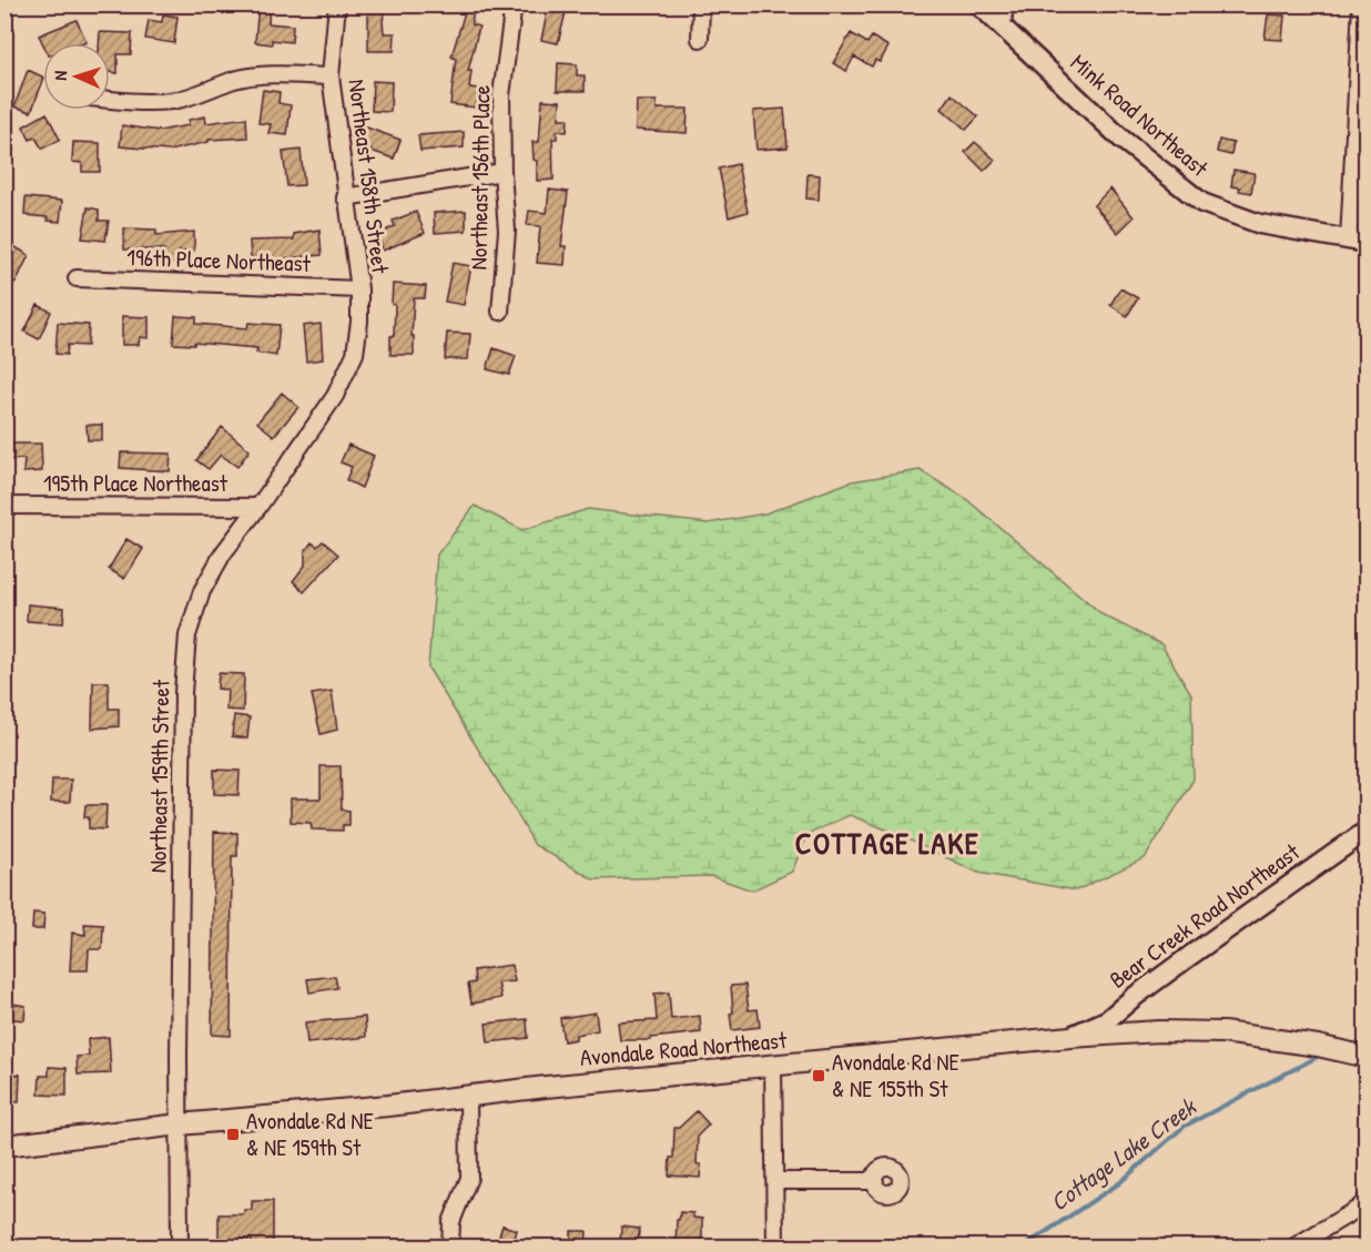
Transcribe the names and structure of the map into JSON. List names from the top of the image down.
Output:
{
  "streets": {
    "main road": ["Avondale Road Northeast"],
    "street": [
      "Mink Road Northeast",
      "Northeast 158th Street",
      "Northeast 156th Place",
      "196th Place Northeast",
      "195th Place Northeast",
      "Northeast 159th Street",
      "Bear Creek Road Northeast"
    ]
  },
  "crossings": [
    ["Northeast 158th Street", "196th Place Northeast"],
    ["Northeast 158th Street", "Northeast 159th Street"],
    ["195th Place Northeast", "Northeast 159th Street"],
    ["Northeast 159th Street", "Avondale Road Northeast"],
    ["Bear Creek Road Northeast", "Avondale Road Northeast"]
  ],
  "districts": ["COTTAGE LAKE"],
  "water": ["Cottage Lake Creek"],
  "places": {
    "transit": ["Avondale Rd NE & NE 155th St", "Avondale Rd NE & NE 159th St"]
  },
  "north": "left"
}
